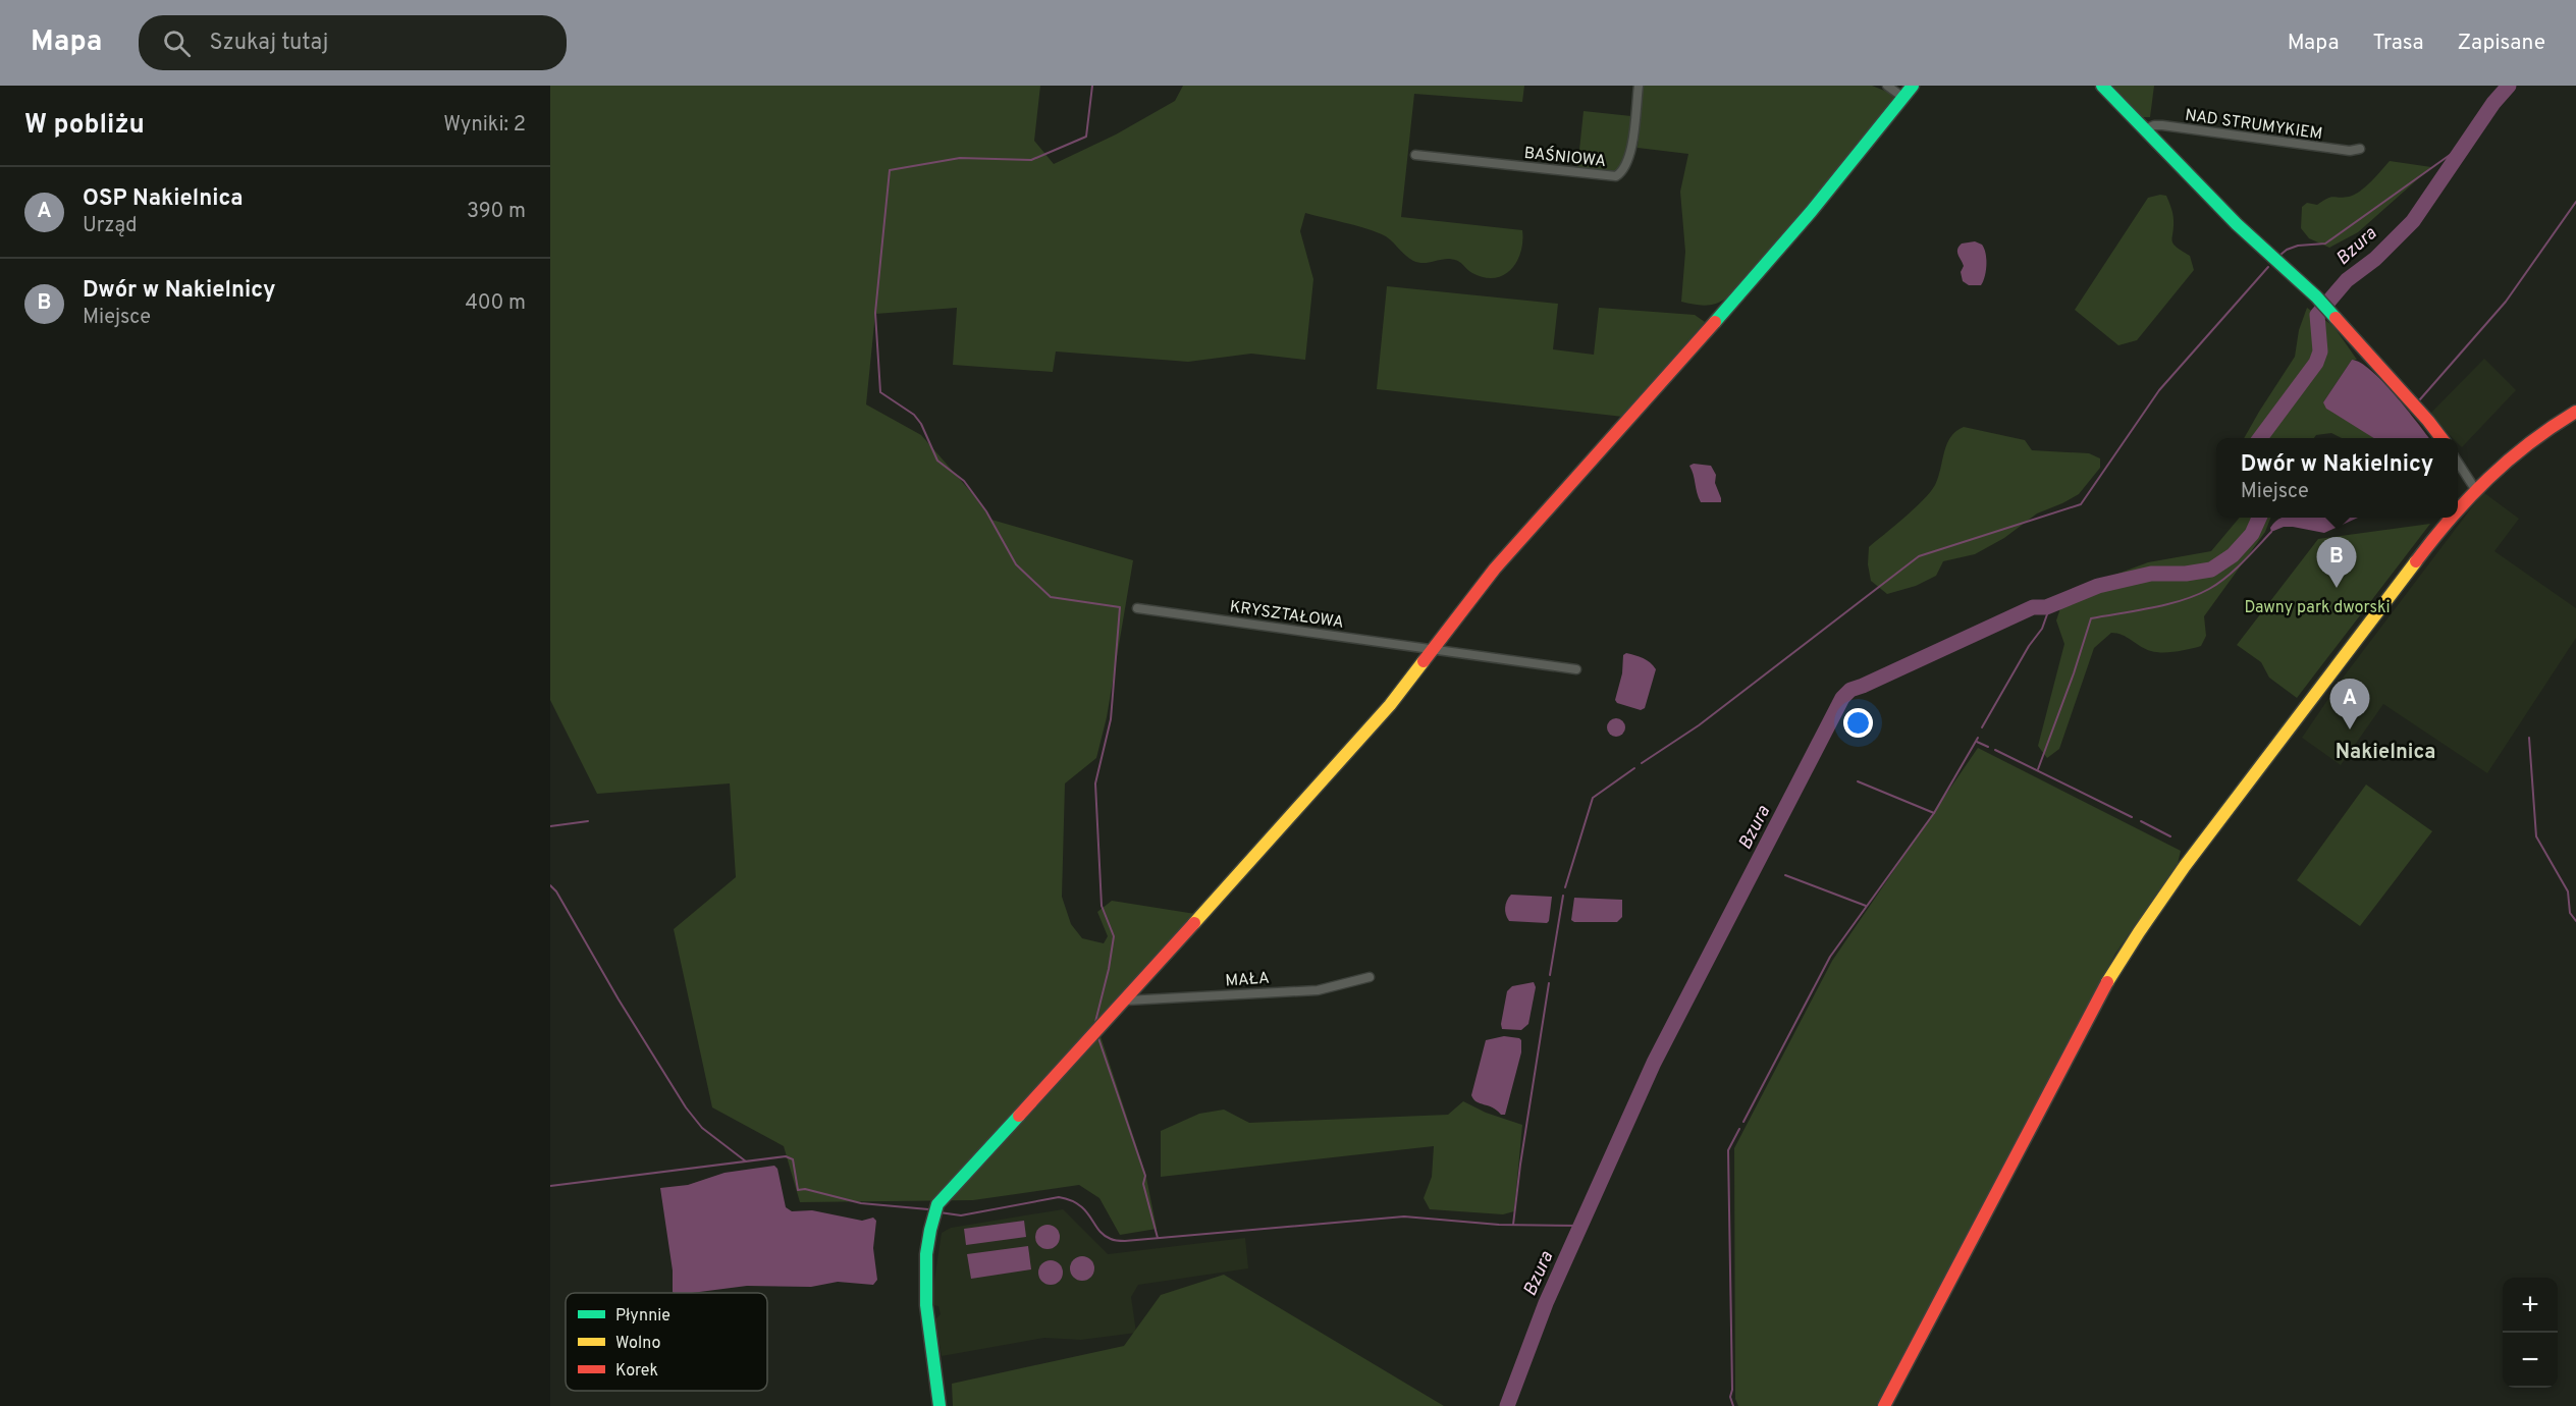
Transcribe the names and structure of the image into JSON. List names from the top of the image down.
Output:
{
  "streets": {
    "street": [
      "NAD STRUMYKIEM",
      "BAŚNIOWA",
      "KRYSZTAŁOWA",
      "MAŁA"
    ]
  },
  "districts": ["Nakielnica"],
  "water": ["Bzura"],
  "parks": ["Dawny park dworski"],
  "legend": ["Płynnie", "Wolno", "Korek"],
  "page": {
    "header": "Mapa",
    "search": "Szukaj tutaj",
    "nav": ["Mapa", "Trasa", "Zapisane"],
    "heading": ["W pobliżu", "Wyniki: 2"],
    "list": [
      {
        "mark": "A",
        "name": "OSP Nakielnica",
        "note": "Urząd",
        "value": "390 m"
      },
      {
        "mark": "B",
        "name": "Dwór w Nakielnicy",
        "note": "Miejsce",
        "value": "400 m"
      }
    ],
    "popup": ["Dwór w Nakielnicy", "Miejsce"],
    "pins": ["B", "A"],
    "map_buttons": ["+", "−"]
  }
}
